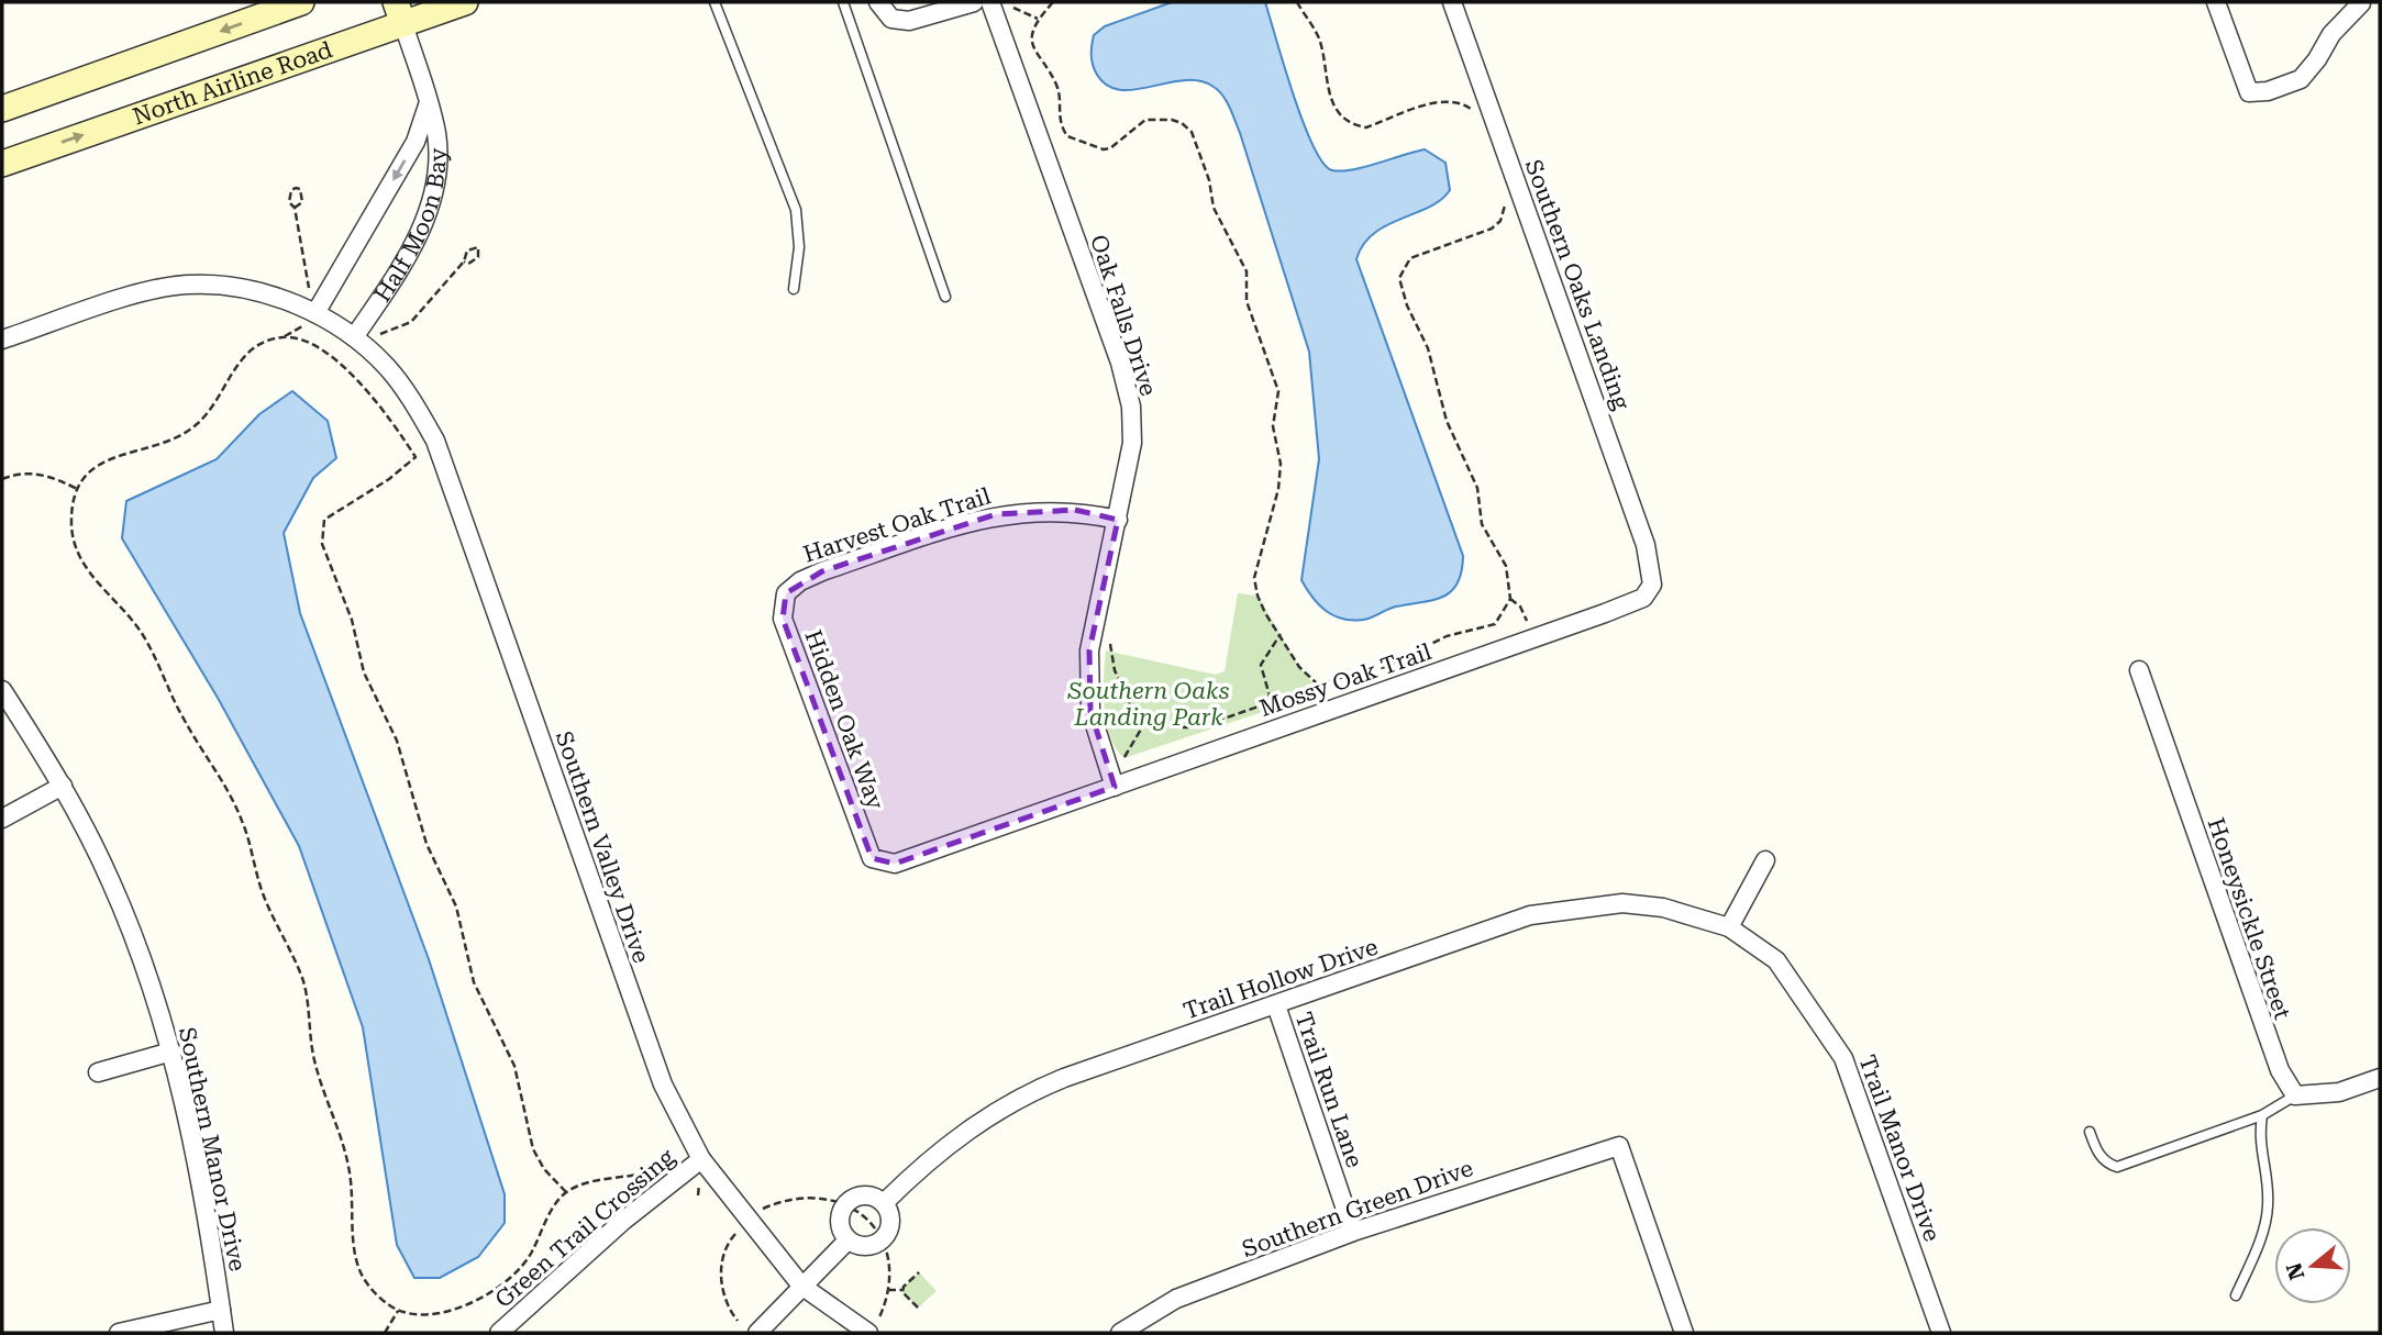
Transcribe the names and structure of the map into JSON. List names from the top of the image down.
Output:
{
  "streets": {
    "main road": ["North Airline Road"],
    "street": [
      "Half Moon Bay",
      "Southern Oaks Landing",
      "Oak Falls Drive",
      "Harvest Oak Trail",
      "Mossy Oak Trail",
      "Hidden Oak Way",
      "Southern Valley Drive",
      "Honeysickle Street",
      "Trail Hollow Drive",
      "Trail Run Lane",
      "Trail Manor Drive",
      "Southern Manor Drive",
      "Southern Green Drive",
      "Green Trail Crossing"
    ]
  },
  "crossings": [
    ["North Airline Road", "Half Moon Bay"],
    ["Half Moon Bay", "Southern Valley Drive"],
    ["Southern Oaks Landing", "Mossy Oak Trail"],
    ["Oak Falls Drive", "Harvest Oak Trail"],
    ["Oak Falls Drive", "Mossy Oak Trail"],
    ["Harvest Oak Trail", "Hidden Oak Way"],
    ["Mossy Oak Trail", "Hidden Oak Way"],
    ["Southern Valley Drive", "Green Trail Crossing"],
    ["Trail Hollow Drive", "Trail Run Lane"],
    ["Trail Hollow Drive", "Trail Manor Drive"],
    ["Trail Run Lane", "Southern Green Drive"]
  ],
  "parks": ["Southern Oaks Landing Park"],
  "north": "left"
}
